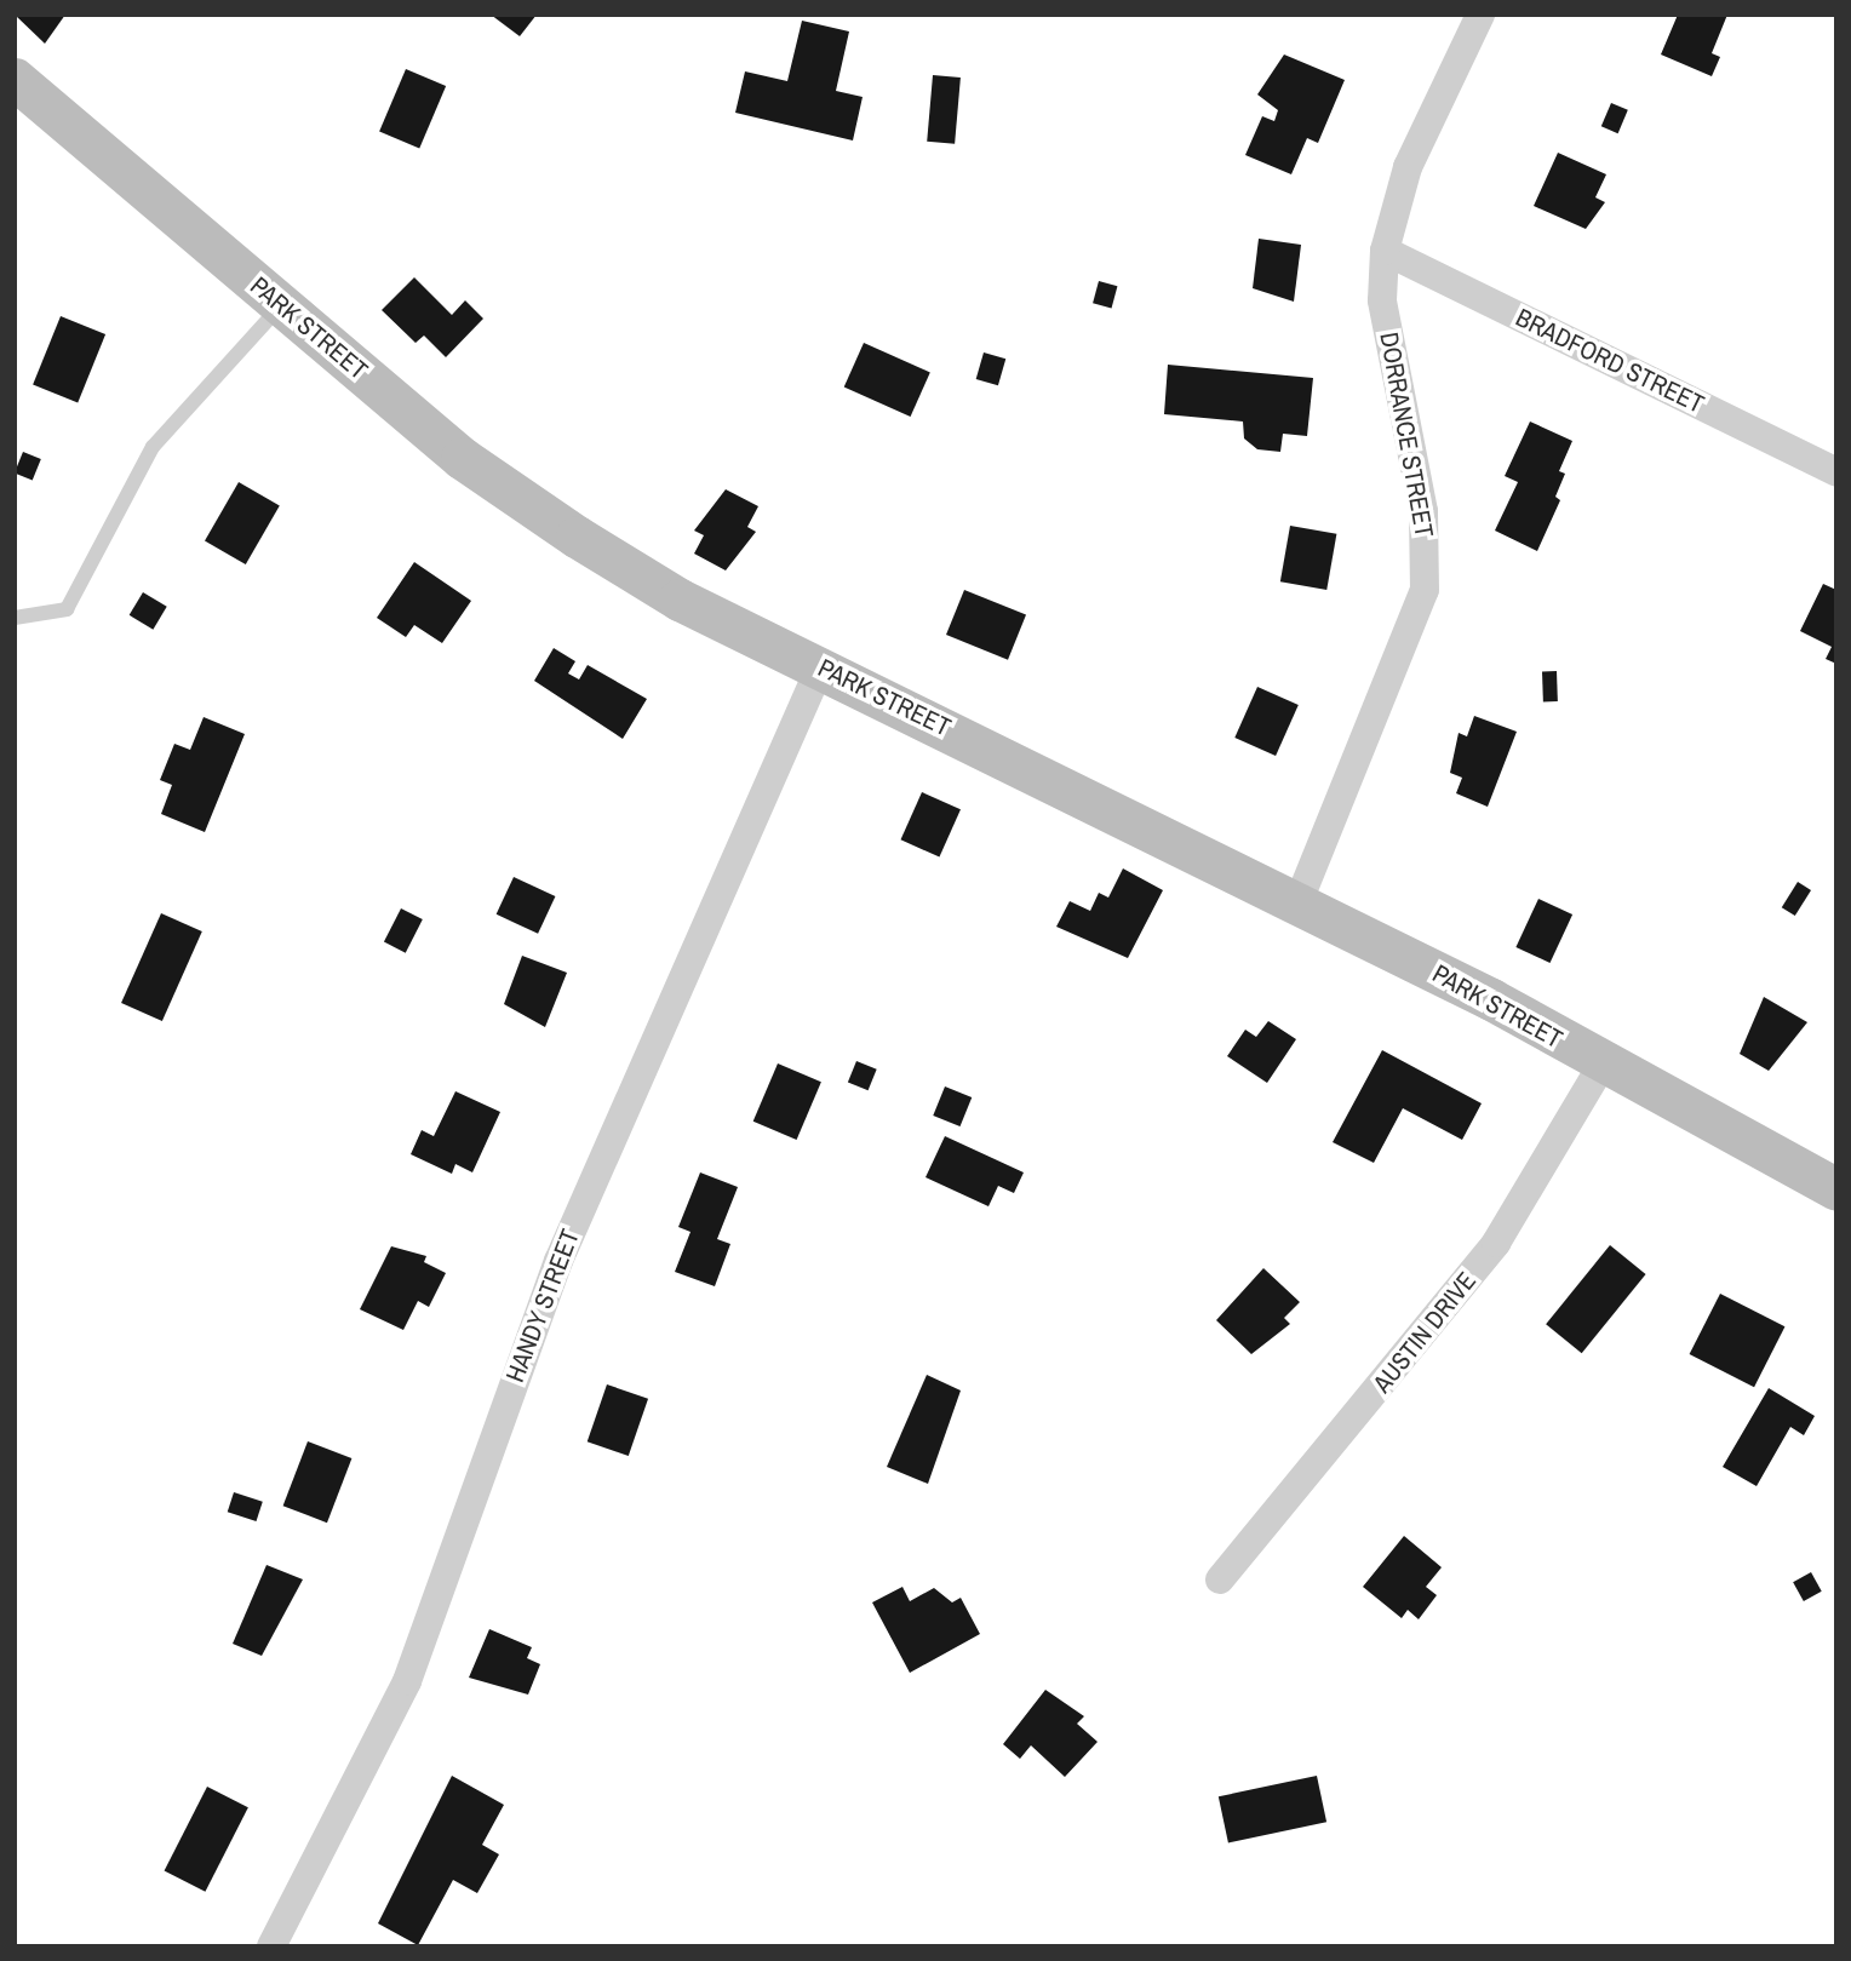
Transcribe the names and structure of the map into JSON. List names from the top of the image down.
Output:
{
  "streets": {
    "main road": ["PARK STREET"],
    "street": [
      "BRADFORD STREET",
      "DORRANCE STREET",
      "HANDY STREET",
      "AUSTIN DRIVE"
    ]
  },
  "crossings": [
    ["PARK STREET", "DORRANCE STREET"],
    ["PARK STREET", "HANDY STREET"],
    ["PARK STREET", "AUSTIN DRIVE"],
    ["BRADFORD STREET", "DORRANCE STREET"]
  ]
}
